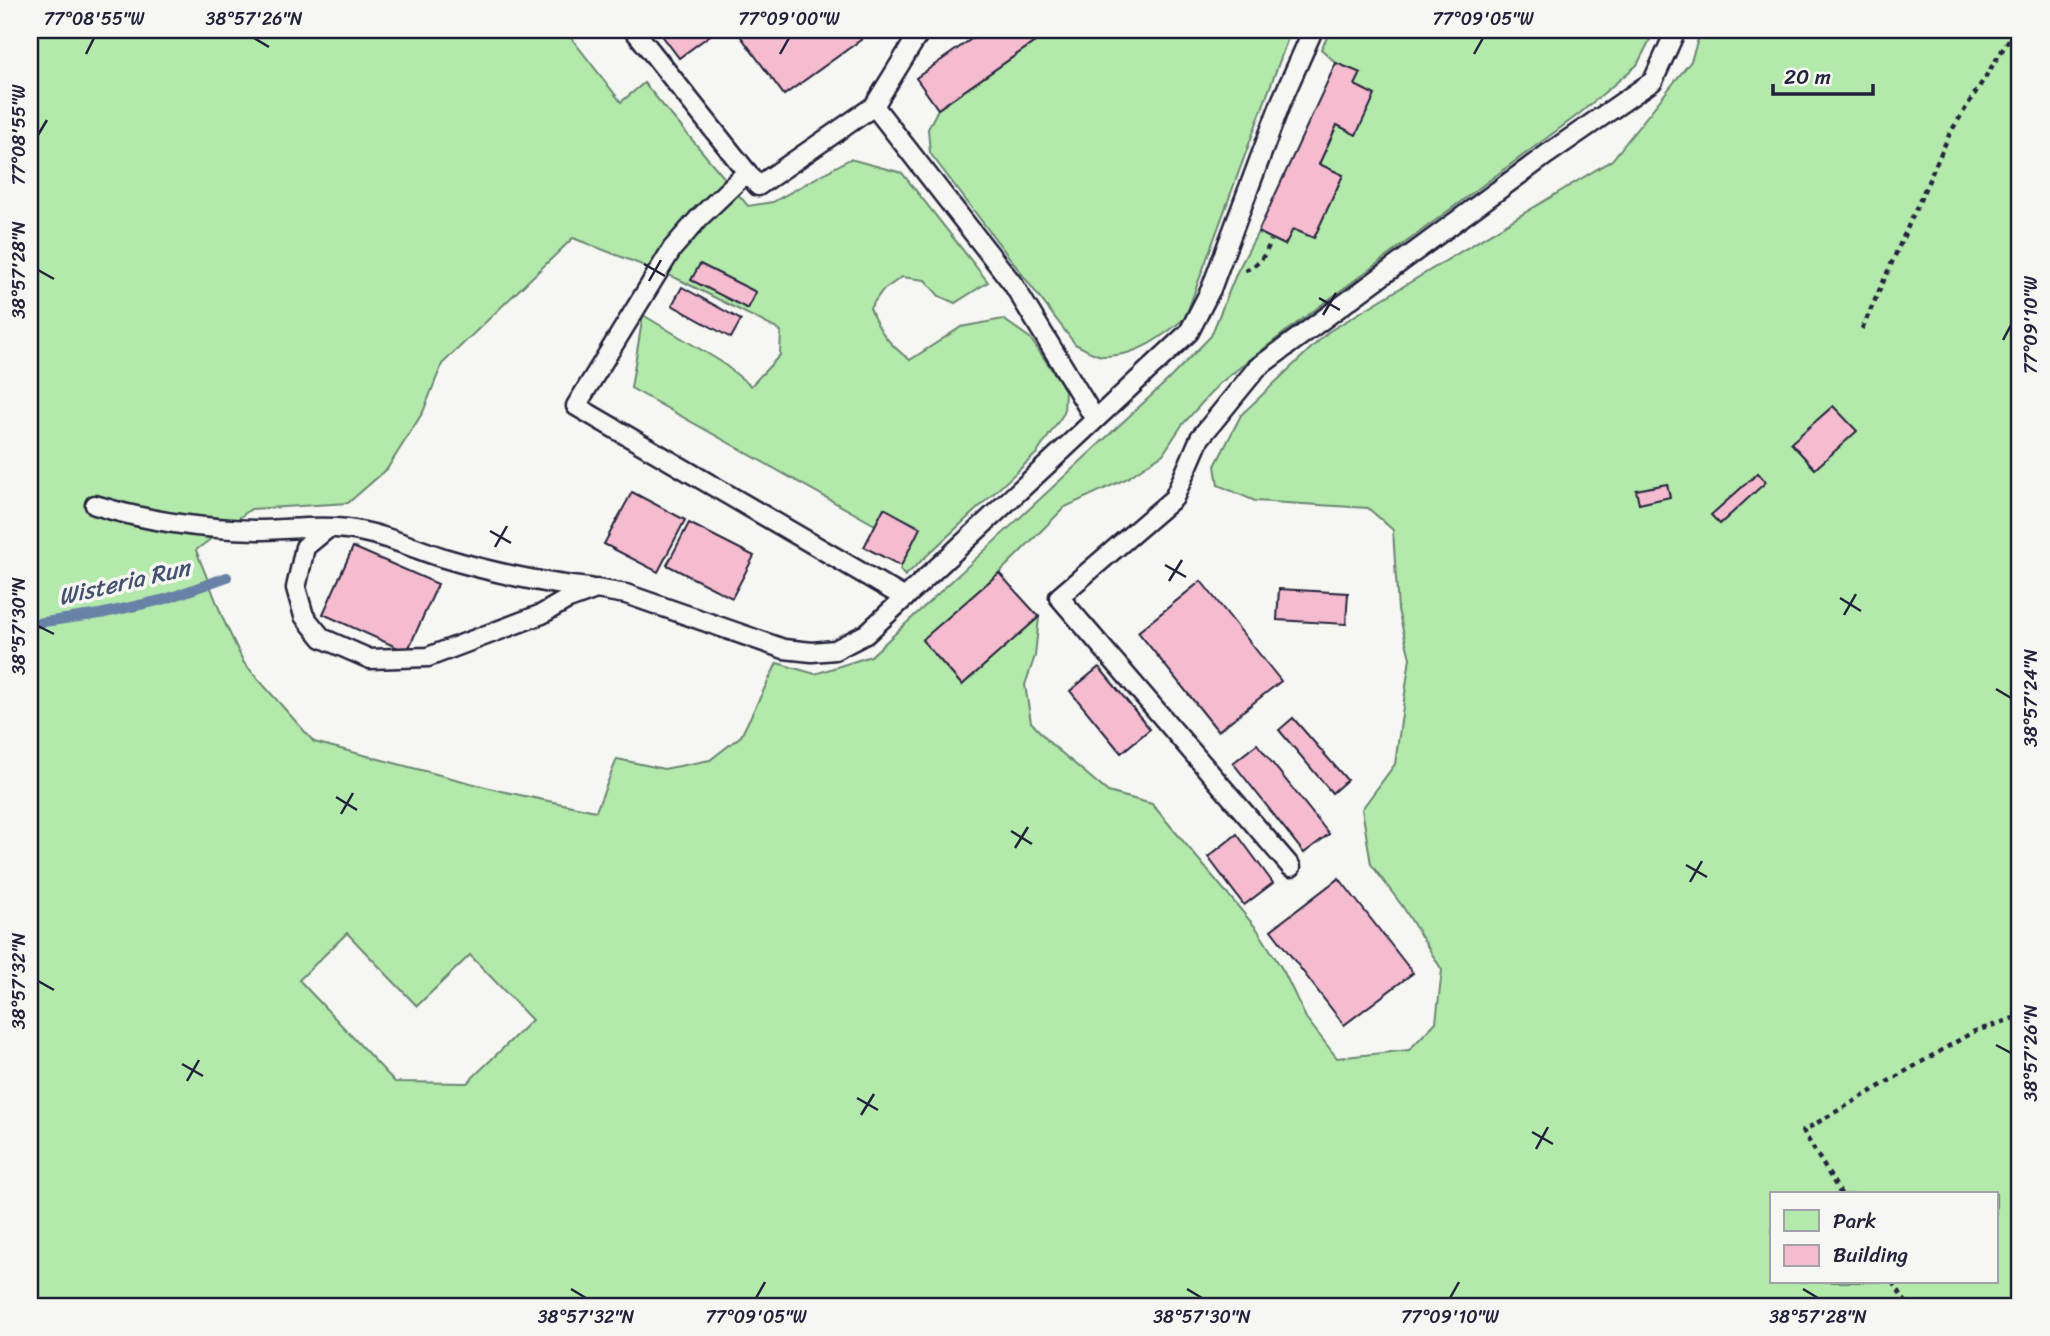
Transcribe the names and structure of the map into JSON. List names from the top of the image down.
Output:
{
  "water": ["Wisteria Run"],
  "legend": ["Park", "Building"],
  "scale_bar": "20 m",
  "coordinates": [
    "77°08'55\"W",
    "38°57'26\"N",
    "77°09'00\"W",
    "77°09'05\"W",
    "38°57'28\"N",
    "77°09'10\"W",
    "38°57'30\"N",
    "38°57'24\"N",
    "38°57'32\"N"
  ]
}
